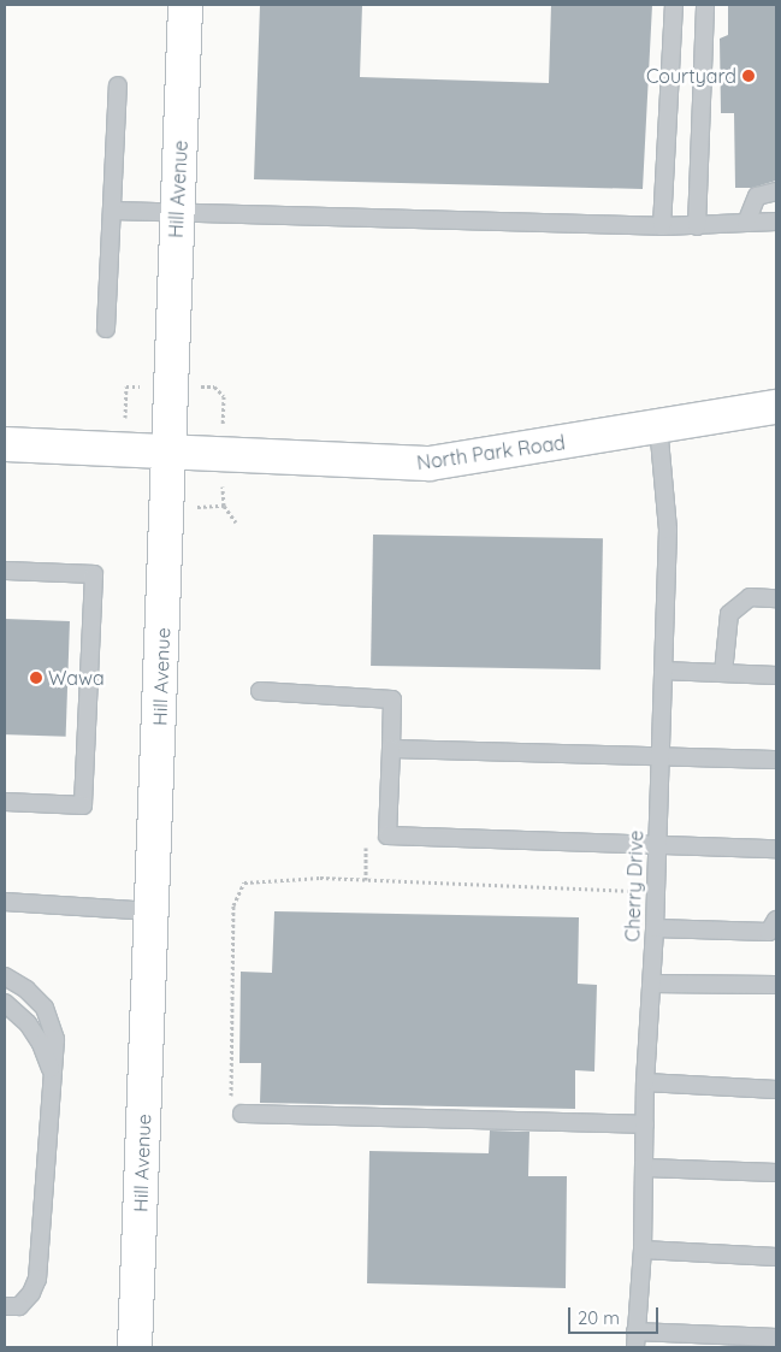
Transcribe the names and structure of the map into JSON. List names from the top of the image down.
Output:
{
  "streets": {
    "street": ["Hill Avenue", "North Park Road"],
    "lane": ["Cherry Drive"]
  },
  "crossings": [
    ["Hill Avenue", "North Park Road"],
    ["North Park Road", "Cherry Drive"]
  ],
  "places": ["Courtyard", "Wawa"],
  "scale_bar": "20 m"
}
